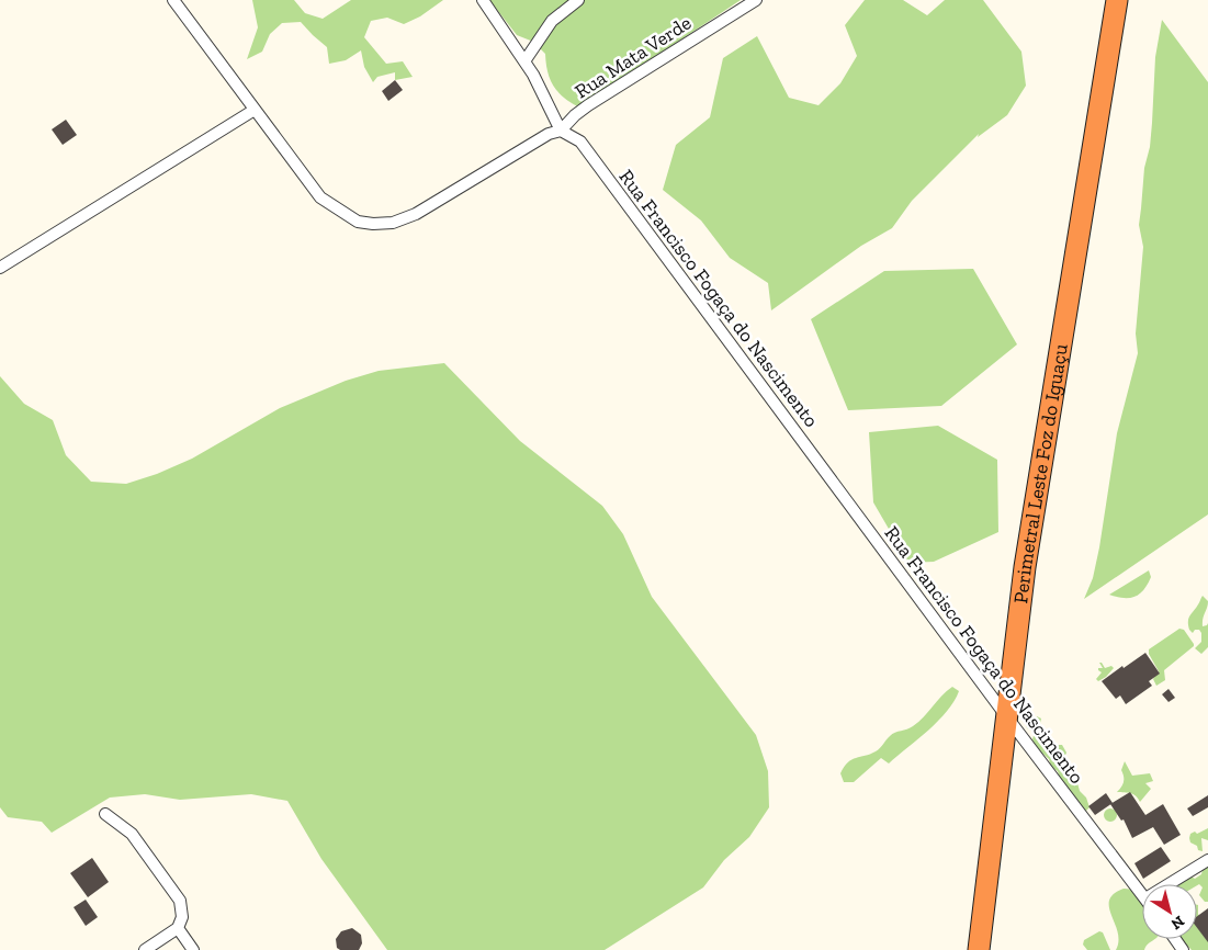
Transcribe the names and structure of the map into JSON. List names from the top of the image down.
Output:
{
  "streets": {
    "highway": ["Perimetral Leste Foz do Iguaçu"],
    "street": ["Rua Mata Verde", "Rua Francisco Fogaça do Nascimento"]
  },
  "crossings": [
    ["Rua Mata Verde", "Rua Francisco Fogaça do Nascimento"],
    ["Rua Francisco Fogaça do Nascimento", "Perimetral Leste Foz do Iguaçu"]
  ],
  "north": "bottom right"
}
